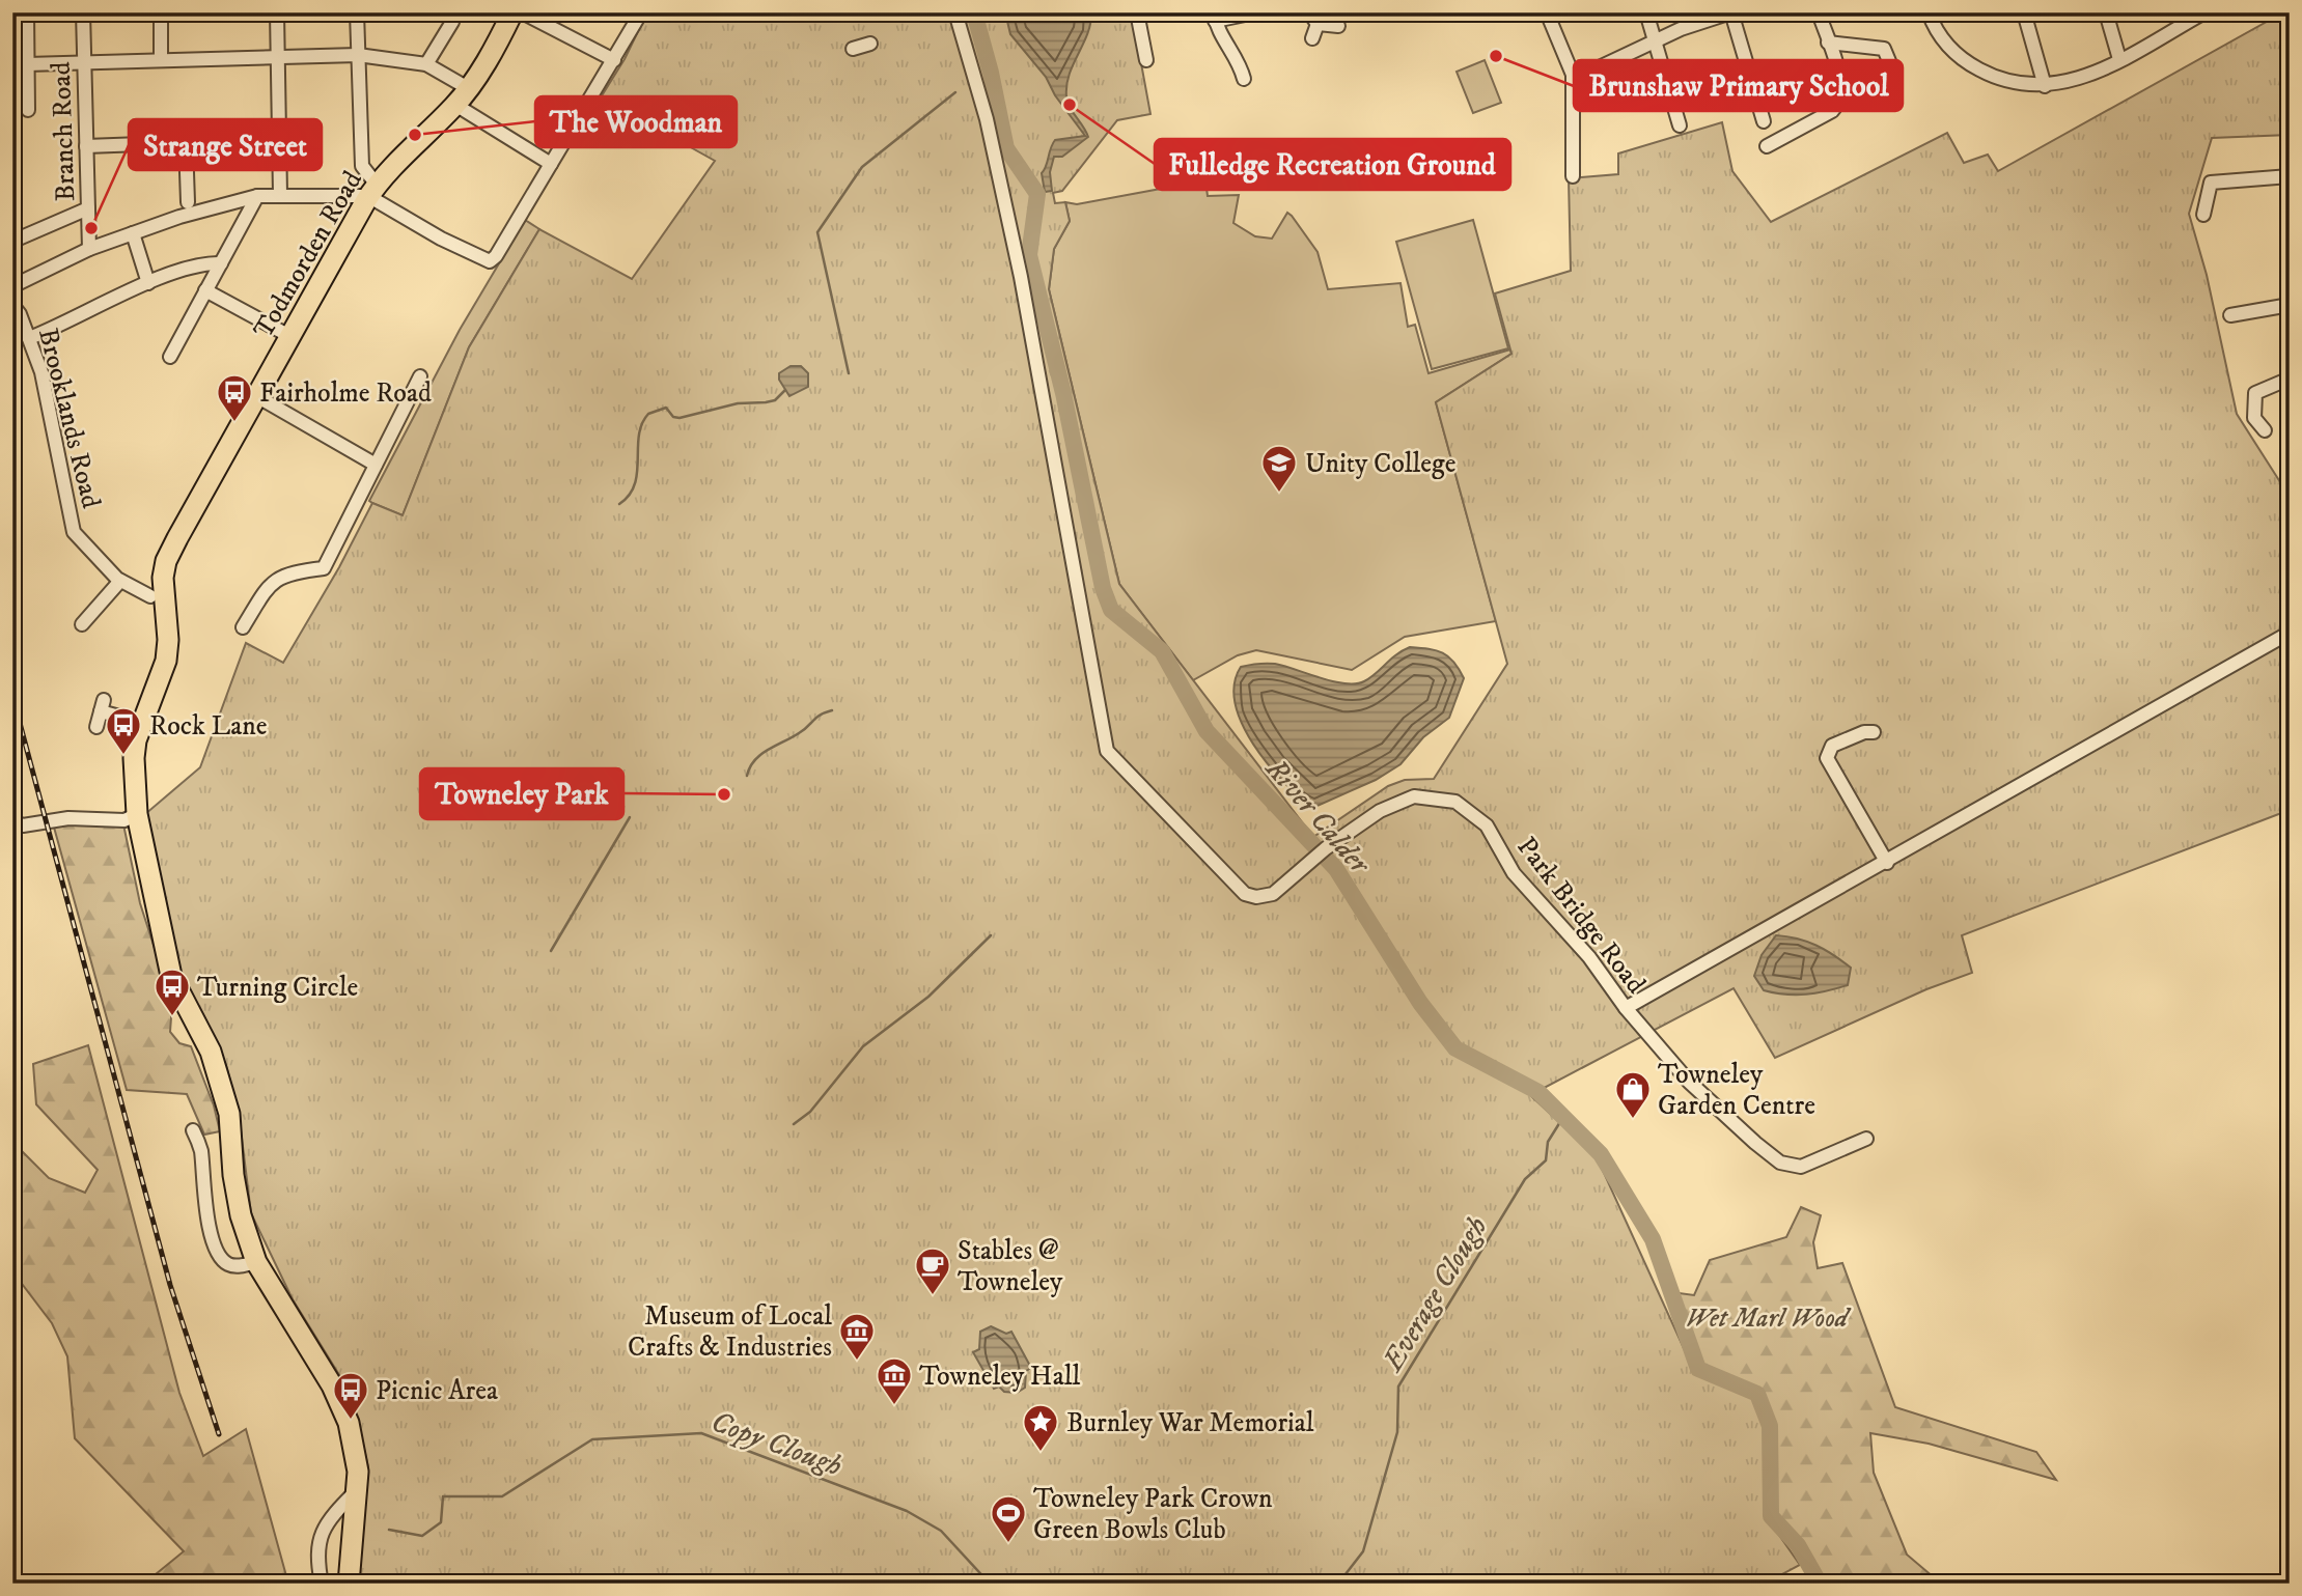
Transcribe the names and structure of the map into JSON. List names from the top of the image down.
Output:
{
  "streets": {
    "highway": ["Todmorden Road"],
    "street": ["Branch Road", "Brooklands Road", "Park Bridge Road"]
  },
  "water": ["River Calder", "Everage Clough", "Copy Clough"],
  "parks": ["Wet Marl Wood"],
  "places": {
    "other": [
      "Brunshaw Primary School",
      "Fulledge Recreation Ground",
      "The Woodman",
      "Strange Street",
      "Towneley Park"
    ],
    "bus stop": [
      "Fairholme Road",
      "Rock Lane",
      "Turning Circle",
      "Picnic Area"
    ],
    "school or university": ["Unity College"],
    "shop": ["Towneley Garden Centre"],
    "cafe": ["Stables @ Towneley"],
    "museum": ["Museum of Local Crafts & Industries", "Towneley Hall"],
    "place": ["Burnley War Memorial"],
    "sports": ["Towneley Park Crown Green Bowls Club"]
  }
}
